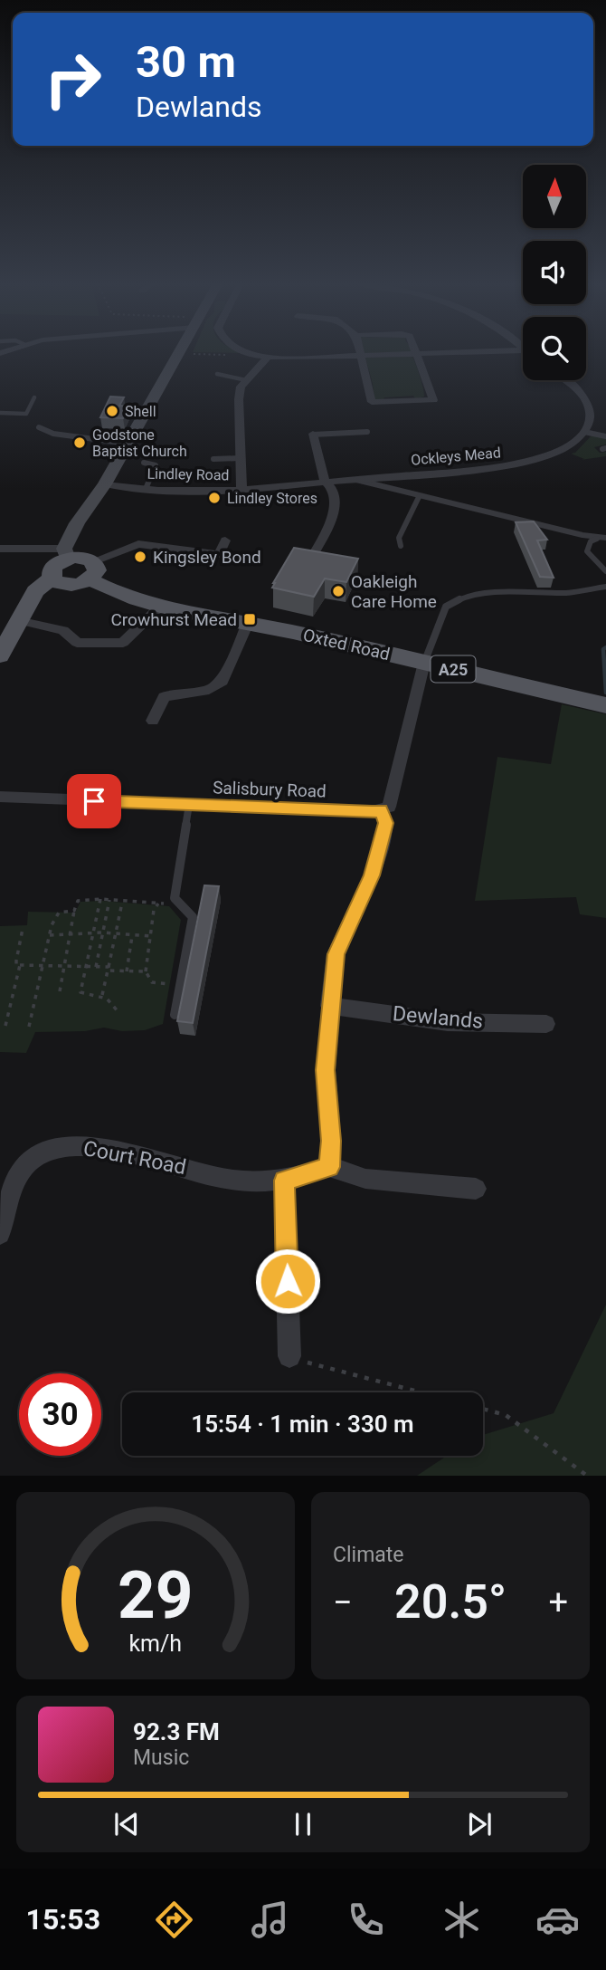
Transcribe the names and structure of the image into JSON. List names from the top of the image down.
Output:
{
  "streets": {
    "main road": ["Oxted Road", "A25"],
    "street": [
      "Ockleys Mead",
      "Lindley Road",
      "Salisbury Road",
      "Dewlands",
      "Court Road"
    ]
  },
  "crossings": [
    ["Ockleys Mead", "Lindley Road"]
  ],
  "places": {
    "other": [
      "Shell",
      "Godstone Baptist Church",
      "Lindley Stores",
      "Kingsley Bond",
      "Oakleigh Care Home"
    ],
    "transit": ["Crowhurst Mead"]
  },
  "north": "top",
  "page": {
    "turn": ["30 m", "Dewlands"],
    "limit": "30",
    "trip": "15:54 · 1 min · 330 m",
    "tile": "Climate",
    "heat": ["−", "20.5°", "+"],
    "song": ["92.3 FM", "Music"],
    "tabs": "15:53",
    "gauge": ["29", "km/h"]
  }
}
